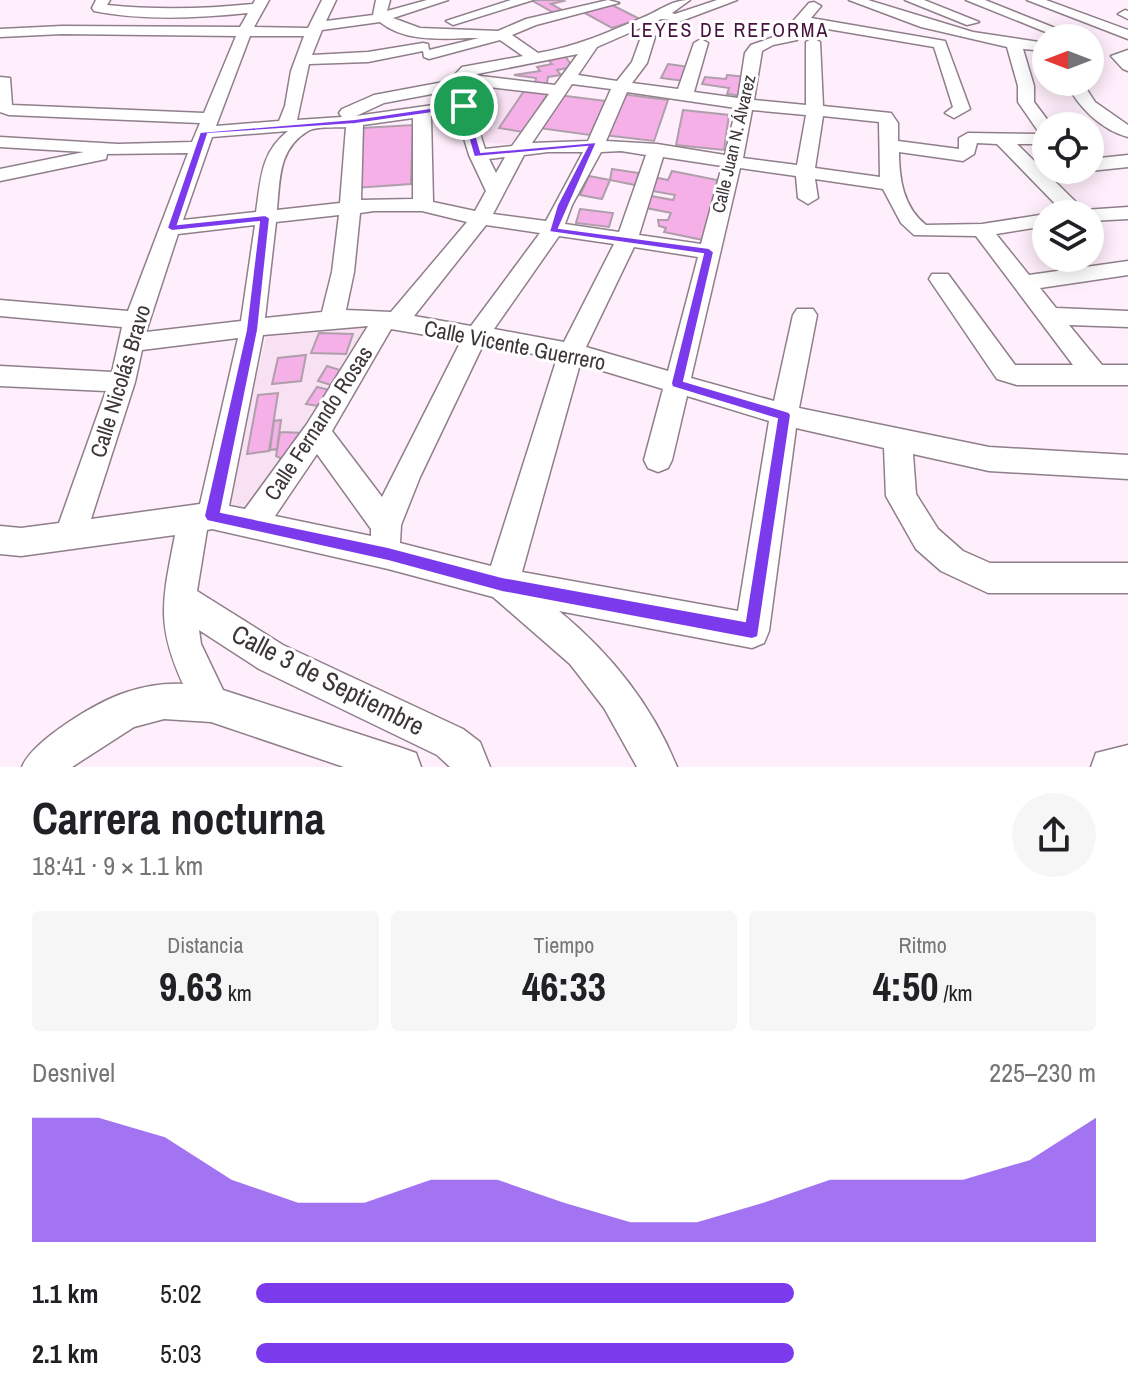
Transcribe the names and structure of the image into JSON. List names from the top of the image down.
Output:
{
  "streets": {
    "street": [
      "Calle Juan N. Álvarez",
      "Calle Vicente Guerrero",
      "Calle Nicolás Bravo",
      "Calle Fernando Rosas",
      "Calle 3 de Septiembre"
    ]
  },
  "crossings": [
    ["Calle Juan N. Álvarez", "Calle Vicente Guerrero"],
    ["Calle Vicente Guerrero", "Calle Nicolás Bravo"],
    ["Calle Vicente Guerrero", "Calle Fernando Rosas"]
  ],
  "districts": ["LEYES DE REFORMA"],
  "north": "left",
  "page": {
    "heading": ["Carrera nocturna", "18:41 · 9 × 1.1 km"],
    "stats": [
      ["Distancia", "9.63 km"],
      ["Tiempo", "46:33"],
      ["Ritmo", "4:50 /km"]
    ],
    "chart": ["Desnivel", "225–230 m"],
    "list": [
      {
        "name": "1.1 km",
        "note": "5:02"
      },
      {
        "name": "2.1 km",
        "note": "5:03"
      }
    ]
  }
}
